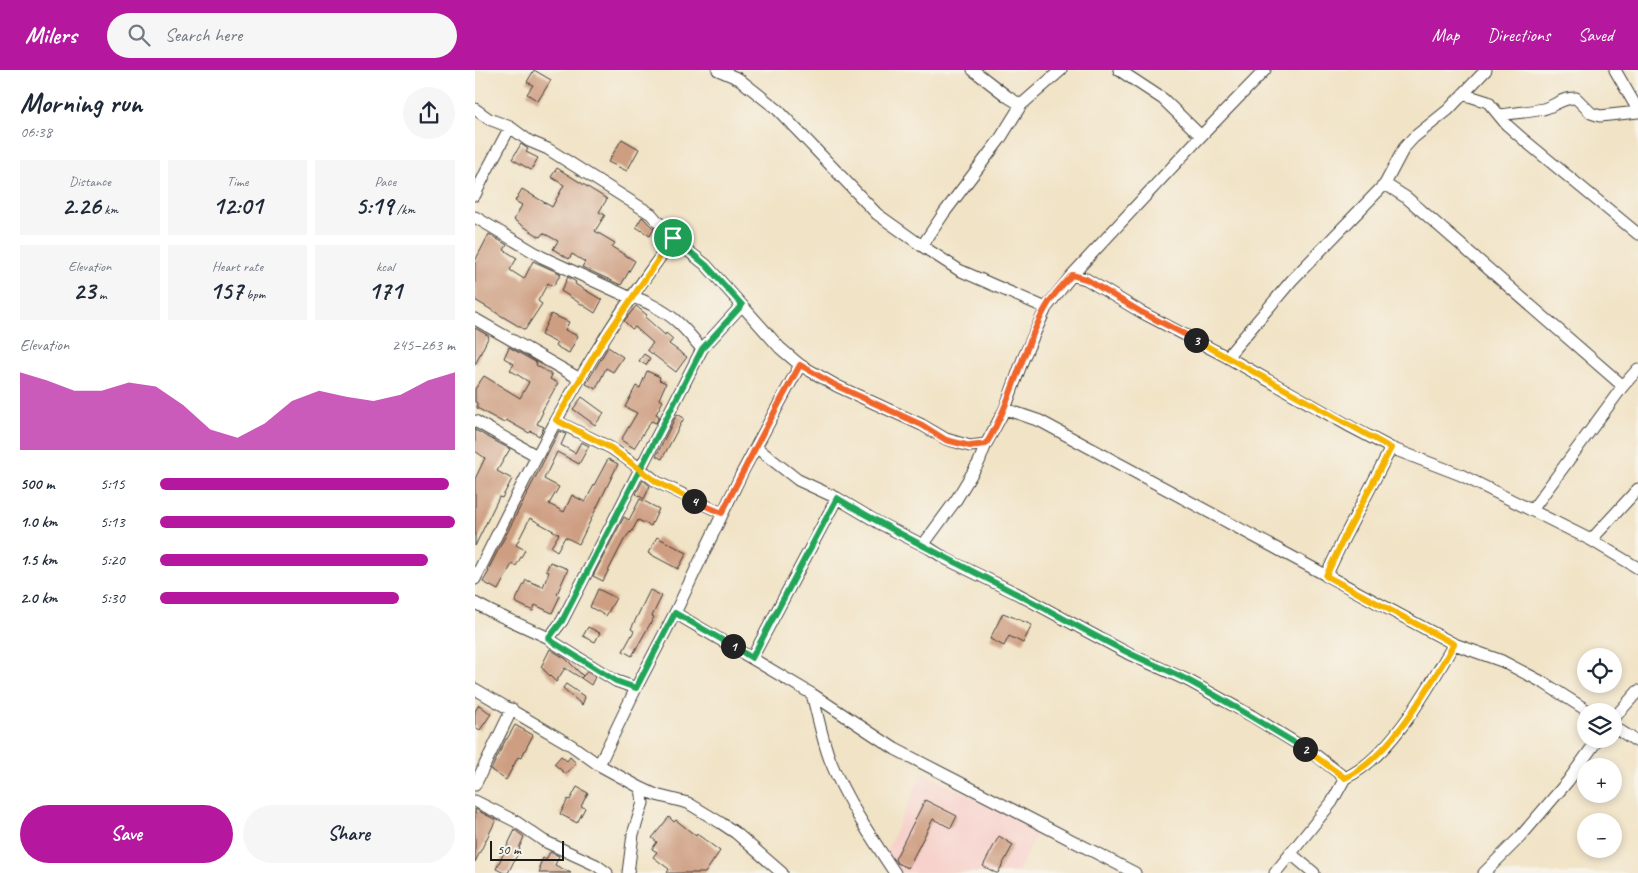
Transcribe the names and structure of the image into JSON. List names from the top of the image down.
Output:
{
  "scale_bar": "50 m",
  "page": {
    "header": "Milers",
    "search": "Search here",
    "nav": ["Map", "Directions", "Saved"],
    "heading": ["Morning run", "06:38"],
    "stats": [
      ["Distance", "2.26 km"],
      ["Time", "12:01"],
      ["Pace", "5:19 /km"],
      ["Elevation", "23 m"],
      ["Heart rate", "157 bpm"],
      ["kcal", "171"]
    ],
    "chart": ["Elevation", "245–263 m"],
    "pins": [
      "3",
      "4",
      "1",
      "2"
    ],
    "list": [
      {
        "name": "500 m",
        "note": "5:15"
      },
      {
        "name": "1.0 km",
        "note": "5:13"
      },
      {
        "name": "1.5 km",
        "note": "5:20"
      },
      {
        "name": "2.0 km",
        "note": "5:30"
      }
    ],
    "map_buttons": ["+", "−"],
    "buttons": ["Save", "Share"],
    "scale": "50 m"
  }
}
